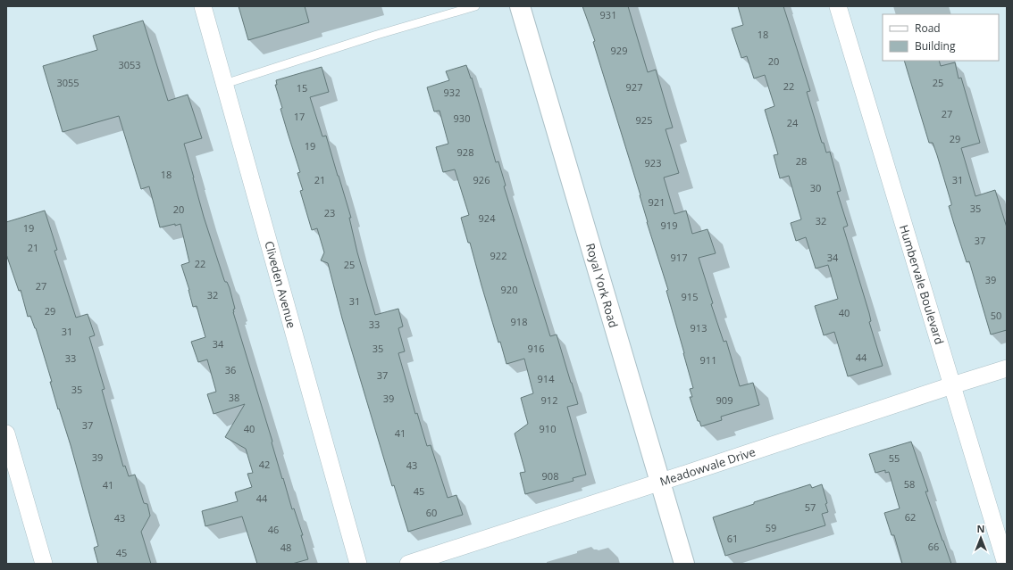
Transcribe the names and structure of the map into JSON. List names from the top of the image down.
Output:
{
  "streets": {
    "main road": ["Royal York Road"],
    "street": ["Cliveden Avenue", "Humbervale Boulevard", "Meadowvale Drive"]
  },
  "crossings": [
    ["Humbervale Boulevard", "Meadowvale Drive"],
    ["Royal York Road", "Meadowvale Drive"]
  ],
  "house_numbers": [
    "931",
    "18",
    "929",
    "20",
    "3053",
    "3055",
    "25",
    "22",
    "927",
    "15",
    "932",
    "27",
    "17",
    "930",
    "925",
    "24",
    "29",
    "19",
    "928",
    "28",
    "923",
    "18",
    "21",
    "926",
    "31",
    "30",
    "921",
    "35",
    "20",
    "23",
    "924",
    "32",
    "919",
    "19",
    "37",
    "21",
    "922",
    "917",
    "34",
    "22",
    "25",
    "39",
    "27",
    "920",
    "32",
    "915",
    "31",
    "29",
    "40",
    "50",
    "918",
    "33",
    "913",
    "31",
    "34",
    "35",
    "916",
    "44",
    "33",
    "911",
    "36",
    "37",
    "914",
    "35",
    "38",
    "39",
    "912",
    "909",
    "37",
    "40",
    "910",
    "41",
    "39",
    "55",
    "42",
    "43",
    "908",
    "58",
    "41",
    "45",
    "44",
    "57",
    "60",
    "62",
    "43",
    "59",
    "46",
    "61",
    "66",
    "48",
    "45"
  ],
  "legend": ["Road", "Building"],
  "north": "top"
}
